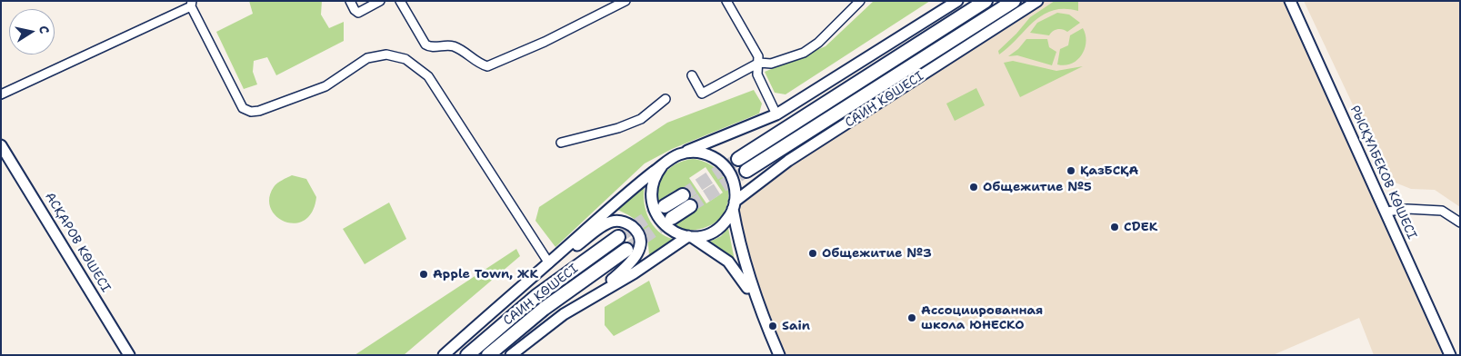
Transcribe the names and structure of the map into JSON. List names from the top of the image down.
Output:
{
  "streets": {
    "main road": ["САИН КӨШЕСІ"],
    "street": ["РЫСҚҰЛБЕКОВ КӨШЕСІ", "АСҚАРОВ КӨШЕСІ"]
  },
  "places": [
    "ҚазБСҚА",
    "Общежитие №5",
    "CDEK",
    "Общежитие №3",
    "Apple Town, ЖК",
    "Ассоциированная школа ЮНЕСКО",
    "Sain"
  ],
  "north": "right"
}
